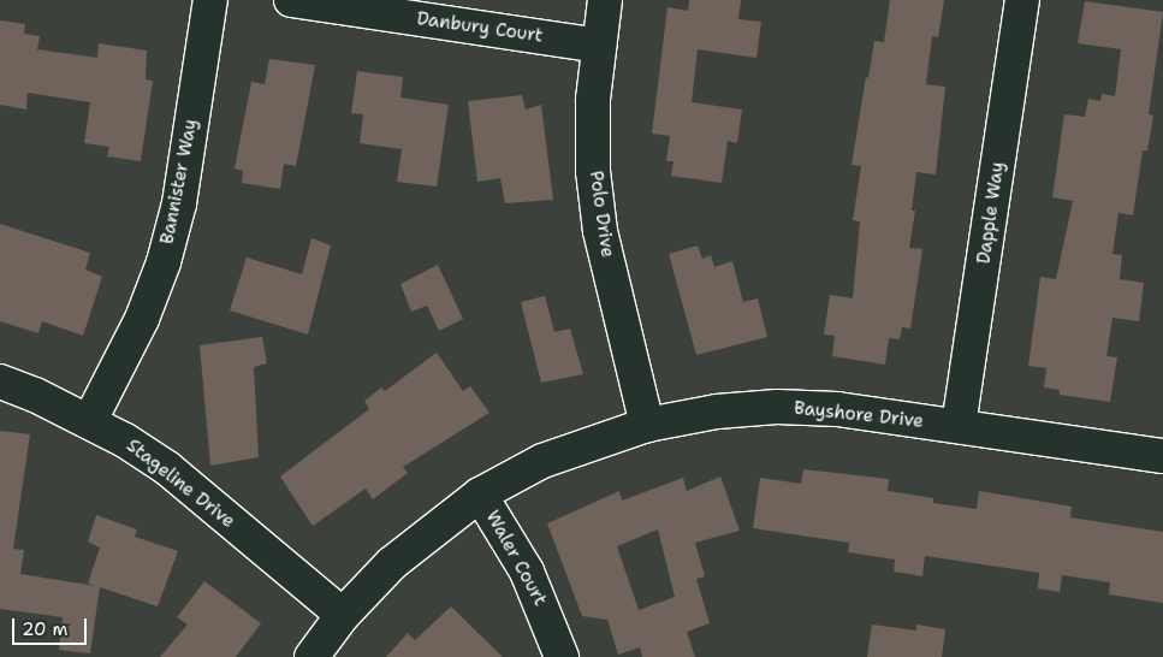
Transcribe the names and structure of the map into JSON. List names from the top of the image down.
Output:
{
  "streets": {
    "street": [
      "Danbury Court",
      "Bannister Way",
      "Dapple Way",
      "Polo Drive",
      "Bayshore Drive",
      "Stageline Drive",
      "Waler Court"
    ]
  },
  "crossings": [
    ["Danbury Court", "Polo Drive"],
    ["Bannister Way", "Stageline Drive"],
    ["Dapple Way", "Bayshore Drive"],
    ["Polo Drive", "Bayshore Drive"],
    ["Bayshore Drive", "Stageline Drive"],
    ["Bayshore Drive", "Waler Court"]
  ],
  "scale_bar": "20 m"
}
